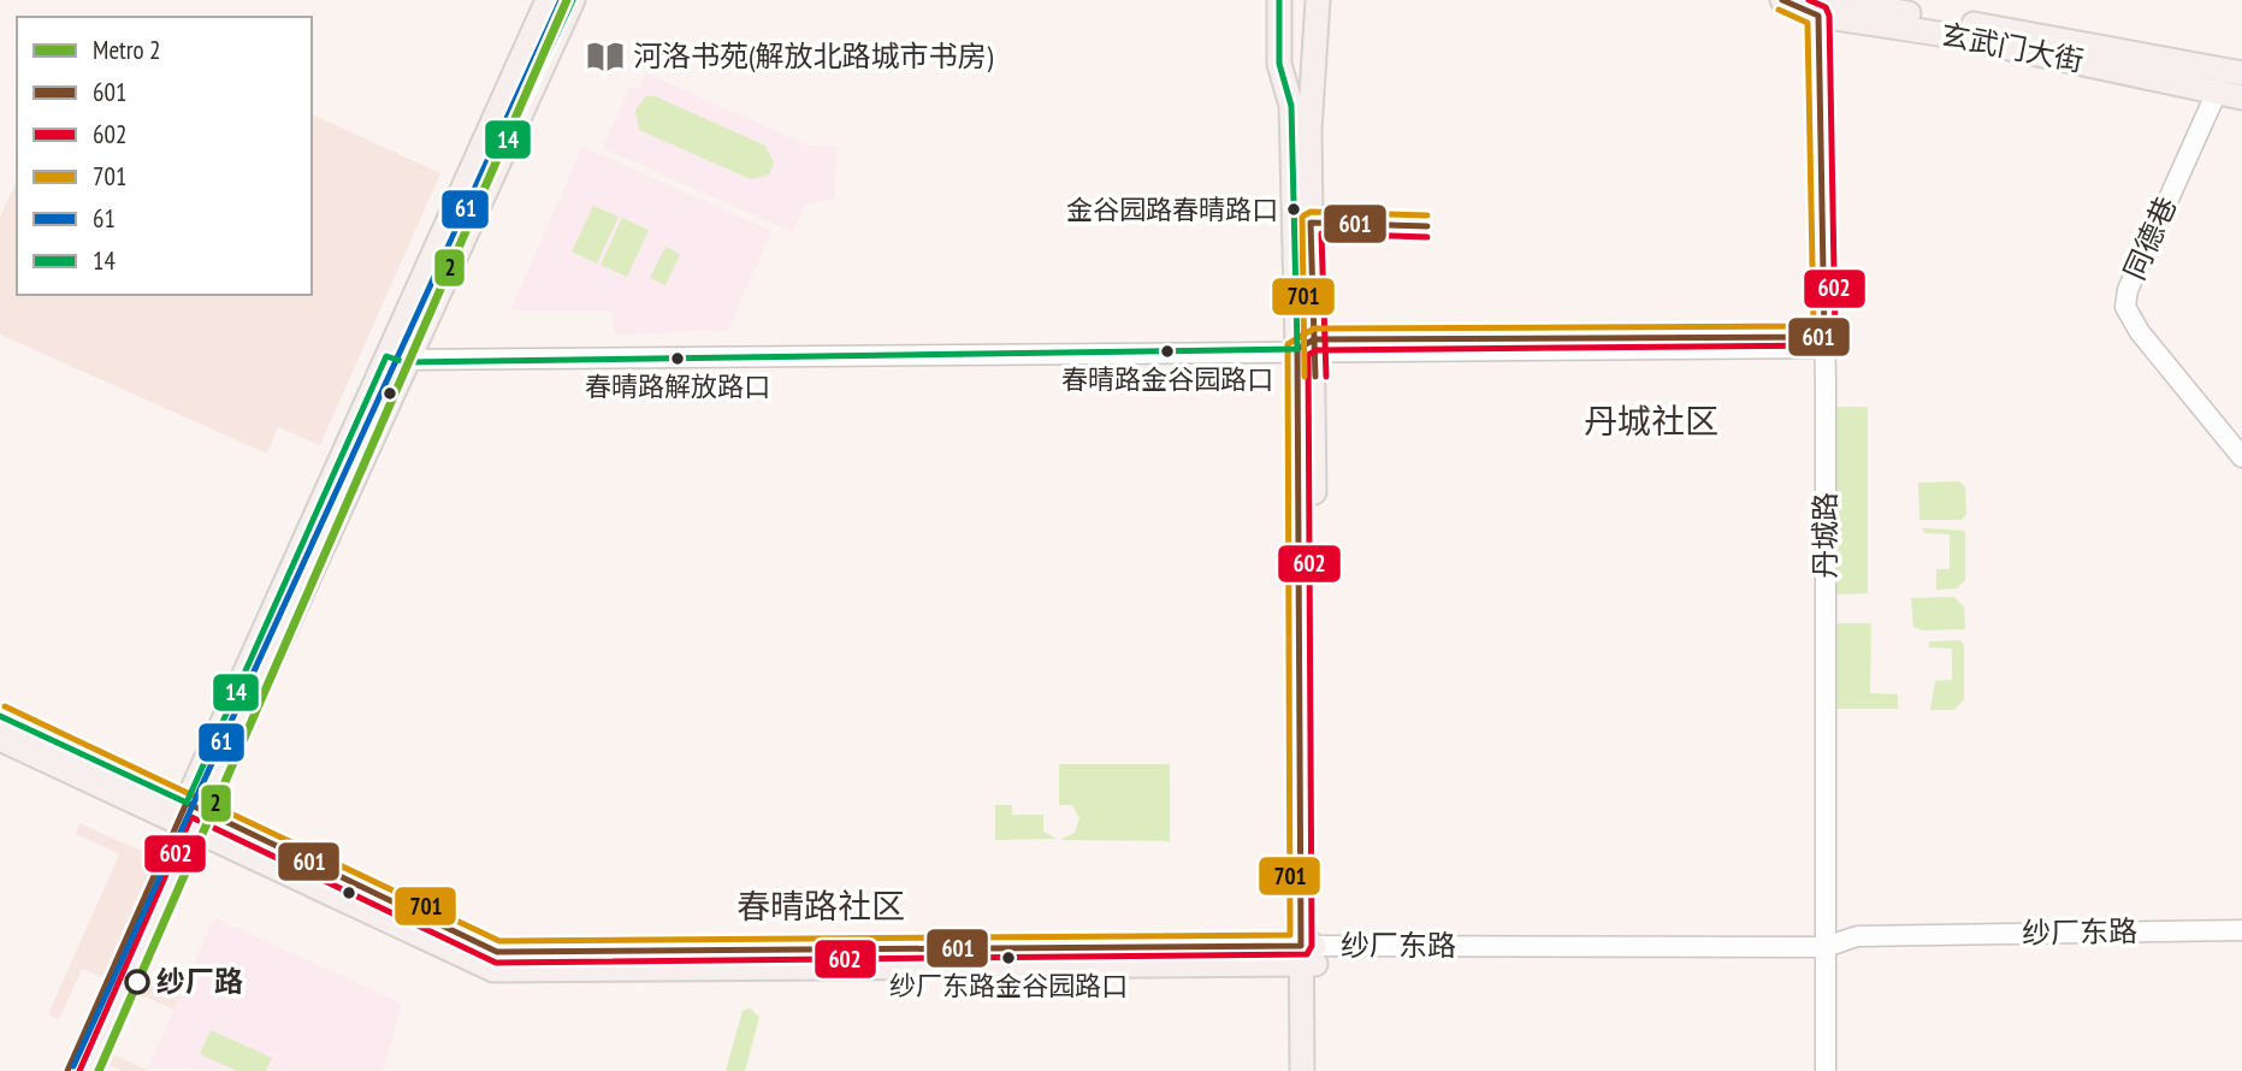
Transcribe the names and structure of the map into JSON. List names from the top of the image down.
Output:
{
  "streets": {
    "main road": ["玄武门大街", "纱厂东路"],
    "street": ["同德巷", "丹城路"]
  },
  "crossings": [
    ["玄武门大街", "同德巷"],
    ["玄武门大街", "丹城路"],
    ["丹城路", "纱厂东路"]
  ],
  "districts": ["丹城社区", "春晴路社区"],
  "places": {
    "library": ["河洛书苑(解放北路城市书房)"],
    "other": [
      "金谷园路春晴路口",
      "春晴路金谷园路口",
      "春晴路解放路口",
      "纱厂东路金谷园路口",
      "纱厂路"
    ]
  },
  "lines": [
    "metro line 2",
    "transit line 601",
    "transit line 602",
    "transit line 61",
    "transit line 14",
    "transit line 701"
  ],
  "legend": [
    "Metro 2",
    "601",
    "602",
    "701",
    "61",
    "14"
  ]
}
